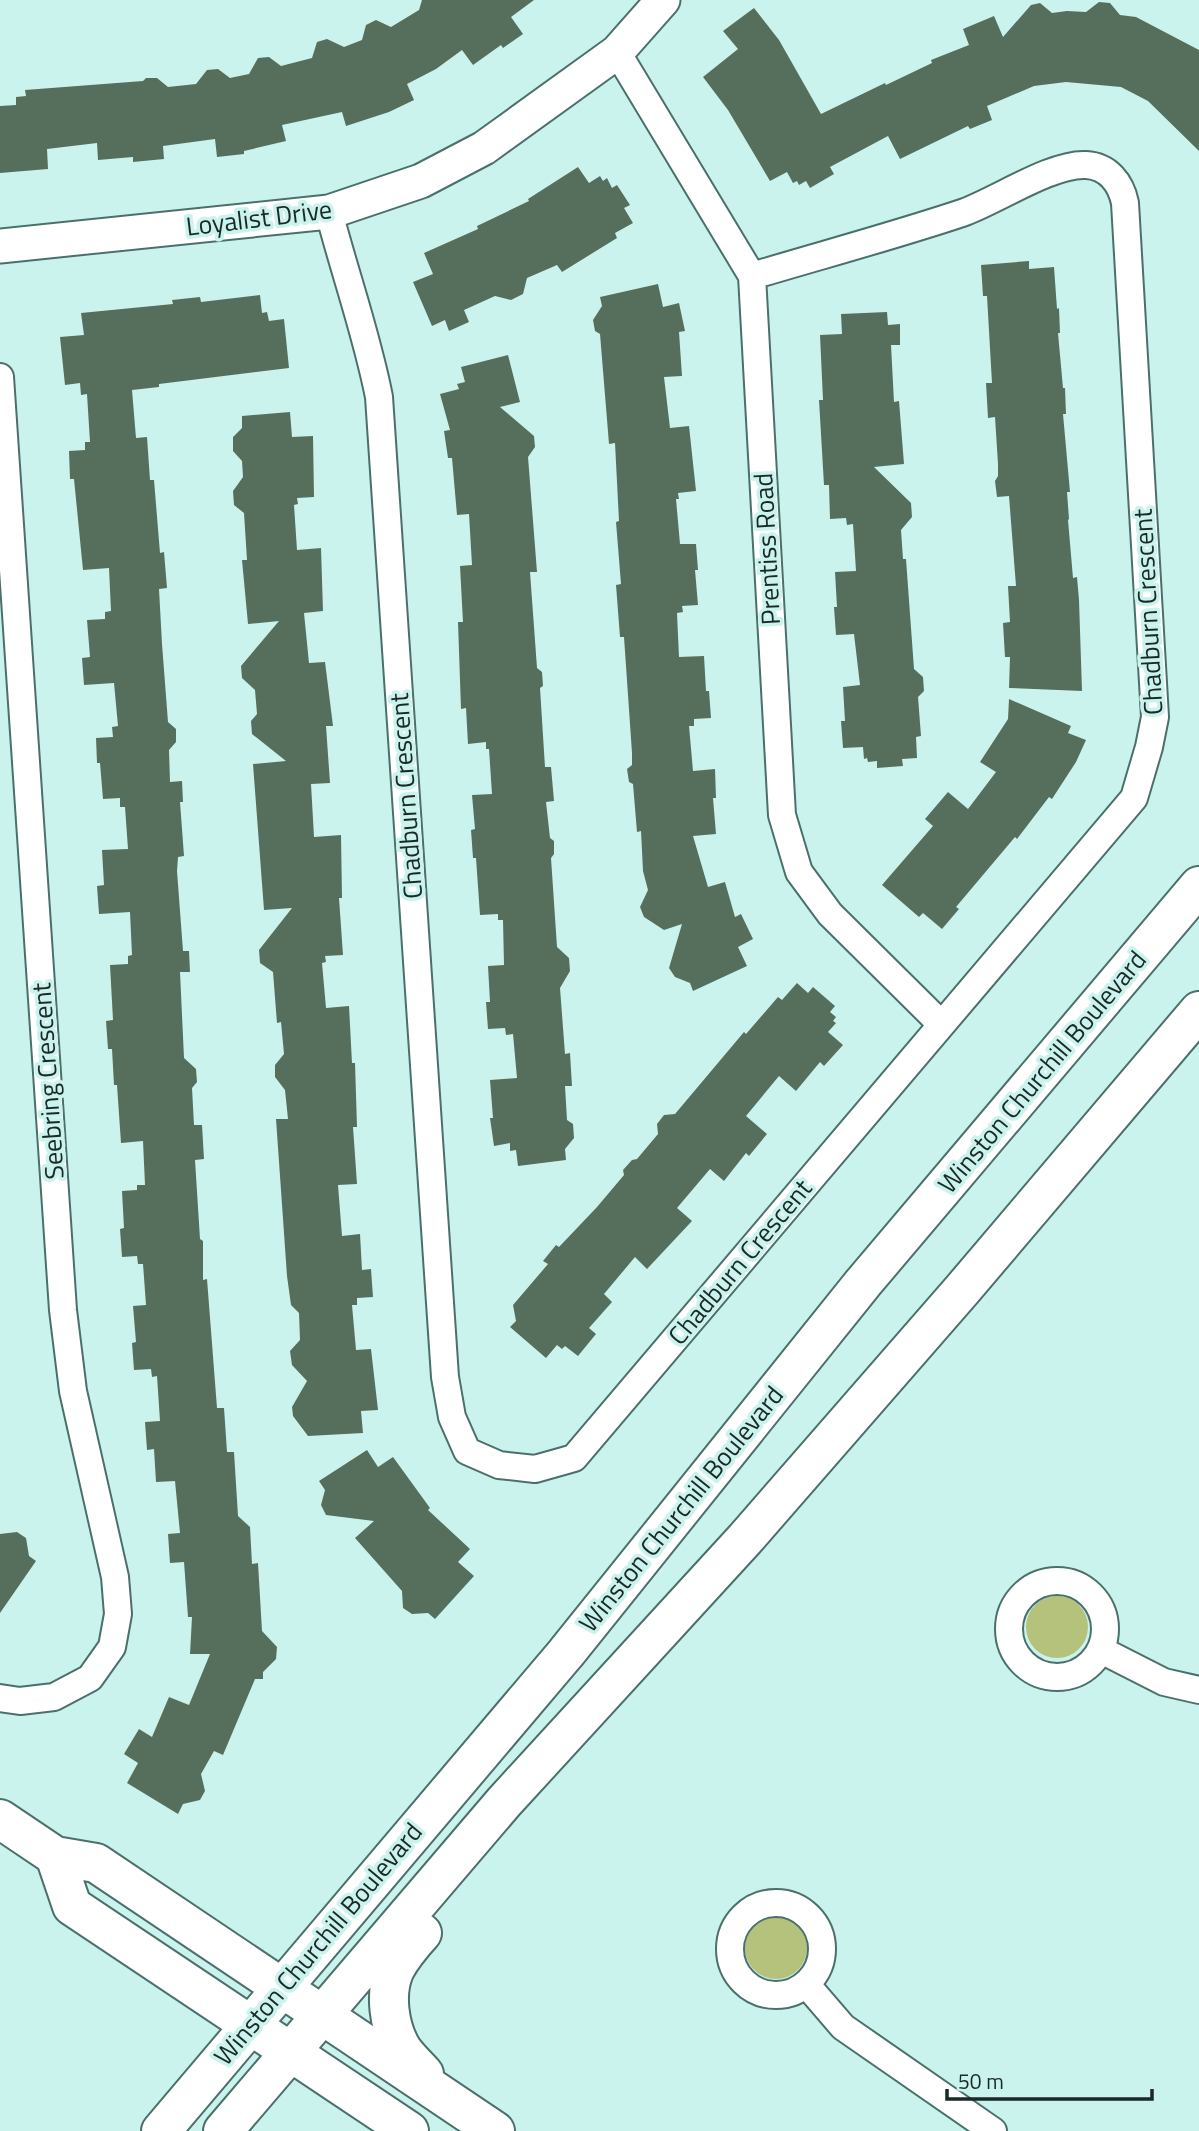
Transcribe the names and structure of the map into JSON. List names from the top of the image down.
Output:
{
  "streets": {
    "main road": ["Winston Churchill Boulevard"],
    "street": [
      "Loyalist Drive",
      "Prentiss Road",
      "Chadburn Crescent",
      "Seebring Crescent"
    ]
  },
  "crossings": [
    ["Loyalist Drive", "Prentiss Road"],
    ["Loyalist Drive", "Chadburn Crescent"],
    ["Prentiss Road", "Chadburn Crescent"]
  ],
  "scale_bar": "50 m"
}
